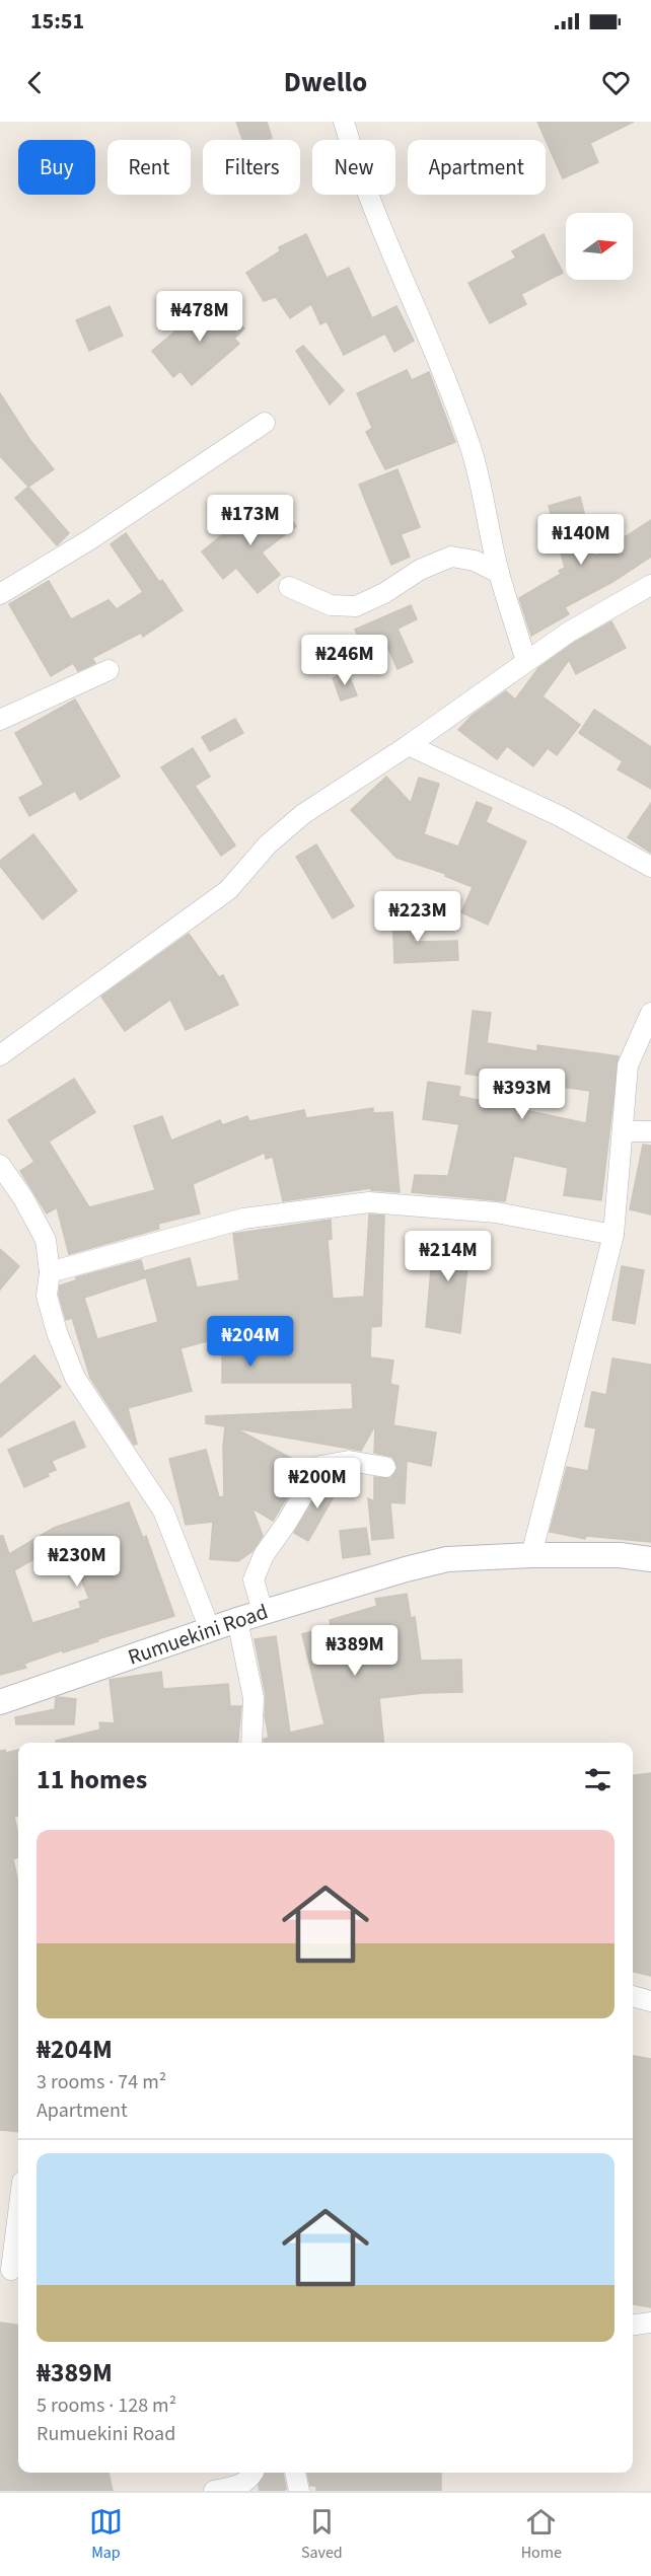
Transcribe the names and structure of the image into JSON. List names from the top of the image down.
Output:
{
  "streets": {
    "street": ["Rumuekini Road"]
  },
  "north": "right",
  "page": {
    "status": "15:51",
    "header": "Dwello",
    "chip": [
      "Buy",
      "Rent",
      "Filters",
      "New",
      "Apartment"
    ],
    "price": [
      "₦478M",
      "₦173M",
      "₦140M",
      "₦246M",
      "₦223M",
      "₦393M",
      "₦214M",
      "₦204M",
      "₦200M",
      "₦230M",
      "₦389M"
    ],
    "heading": "11 homes",
    "list": [
      {
        "name": "₦204M",
        "note": "3 rooms · 74 m² · Apartment"
      },
      {
        "name": "₦389M",
        "note": "5 rooms · 128 m² · Rumuekini Road"
      }
    ],
    "tabs": ["Map", "Saved", "Home"]
  }
}
